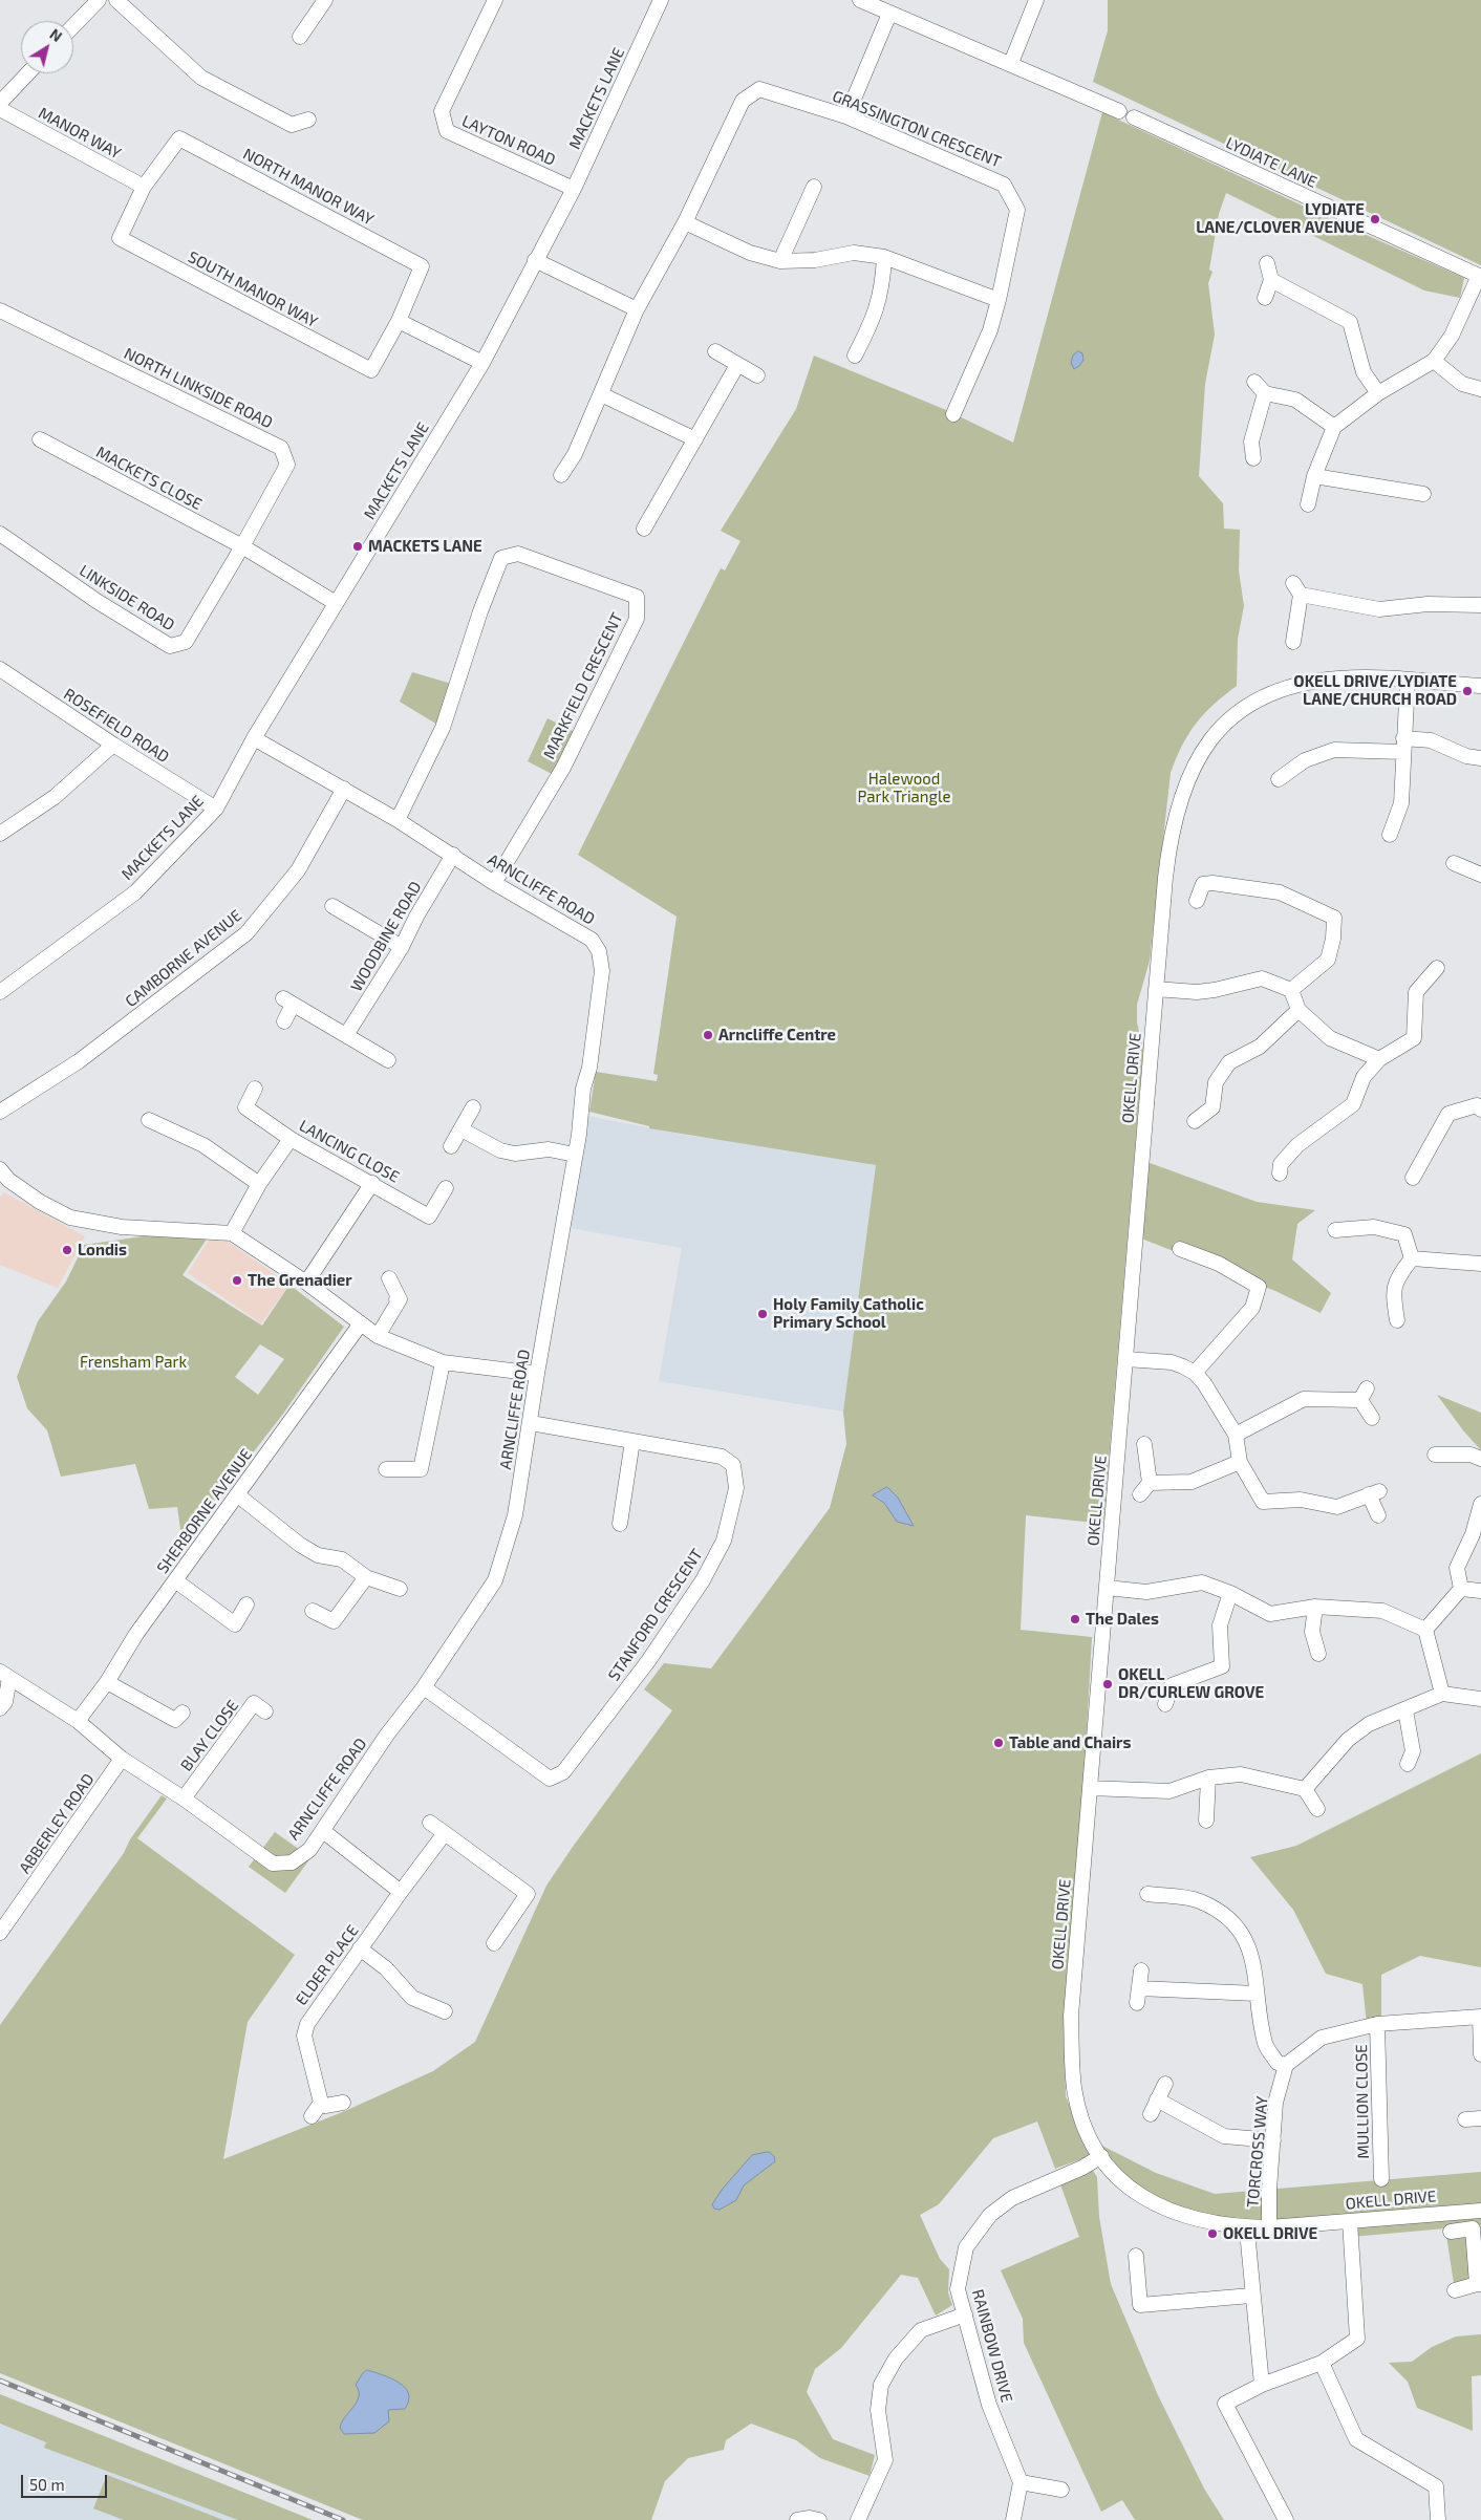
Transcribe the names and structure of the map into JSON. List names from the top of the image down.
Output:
{
  "streets": {
    "street": [
      "MACKETS LANE",
      "GRASSINGTON CRESCENT",
      "MANOR WAY",
      "LAYTON ROAD",
      "LYDIATE LANE",
      "NORTH MANOR WAY",
      "SOUTH MANOR WAY",
      "NORTH LINKSIDE ROAD",
      "MACKETS CLOSE",
      "LINKSIDE ROAD",
      "MARKFIELD CRESCENT",
      "ROSEFIELD ROAD",
      "ARNCLIFFE ROAD",
      "WOODBINE ROAD",
      "CAMBORNE AVENUE",
      "OKELL DRIVE",
      "LANCING CLOSE",
      "SHERBORNE AVENUE",
      "STANFORD CRESCENT",
      "BLAY CLOSE",
      "ABBERLEY ROAD",
      "ELDER PLACE",
      "MULLION CLOSE",
      "TORCROSS WAY",
      "RAINBOW DRIVE"
    ]
  },
  "crossings": [
    ["MACKETS LANE", "LAYTON ROAD"],
    ["MACKETS LANE", "ROSEFIELD ROAD"],
    ["MACKETS LANE", "ARNCLIFFE ROAD"],
    ["MANOR WAY", "NORTH MANOR WAY"],
    ["MANOR WAY", "SOUTH MANOR WAY"],
    ["NORTH MANOR WAY", "SOUTH MANOR WAY"],
    ["NORTH LINKSIDE ROAD", "MACKETS CLOSE"],
    ["NORTH LINKSIDE ROAD", "LINKSIDE ROAD"],
    ["MACKETS CLOSE", "LINKSIDE ROAD"],
    ["MARKFIELD CRESCENT", "ARNCLIFFE ROAD"],
    ["ARNCLIFFE ROAD", "WOODBINE ROAD"],
    ["ARNCLIFFE ROAD", "CAMBORNE AVENUE"],
    ["ARNCLIFFE ROAD", "SHERBORNE AVENUE"],
    ["ARNCLIFFE ROAD", "STANFORD CRESCENT"],
    ["ARNCLIFFE ROAD", "BLAY CLOSE"],
    ["ARNCLIFFE ROAD", "ABBERLEY ROAD"],
    ["OKELL DRIVE", "TORCROSS WAY"],
    ["OKELL DRIVE", "RAINBOW DRIVE"]
  ],
  "parks": ["Halewood Park Triangle", "Frensham Park"],
  "places": [
    "LYDIATE LANE/CLOVER AVENUE",
    "MACKETS LANE",
    "OKELL DRIVE/LYDIATE LANE/CHURCH ROAD",
    "Arncliffe Centre",
    "Londis",
    "The Grenadier",
    "Holy Family Catholic Primary School",
    "The Dales",
    "OKELL DR/CURLEW GROVE",
    "Table and Chairs",
    "OKELL DRIVE"
  ],
  "scale_bar": "50 m",
  "north": "top right"
}
